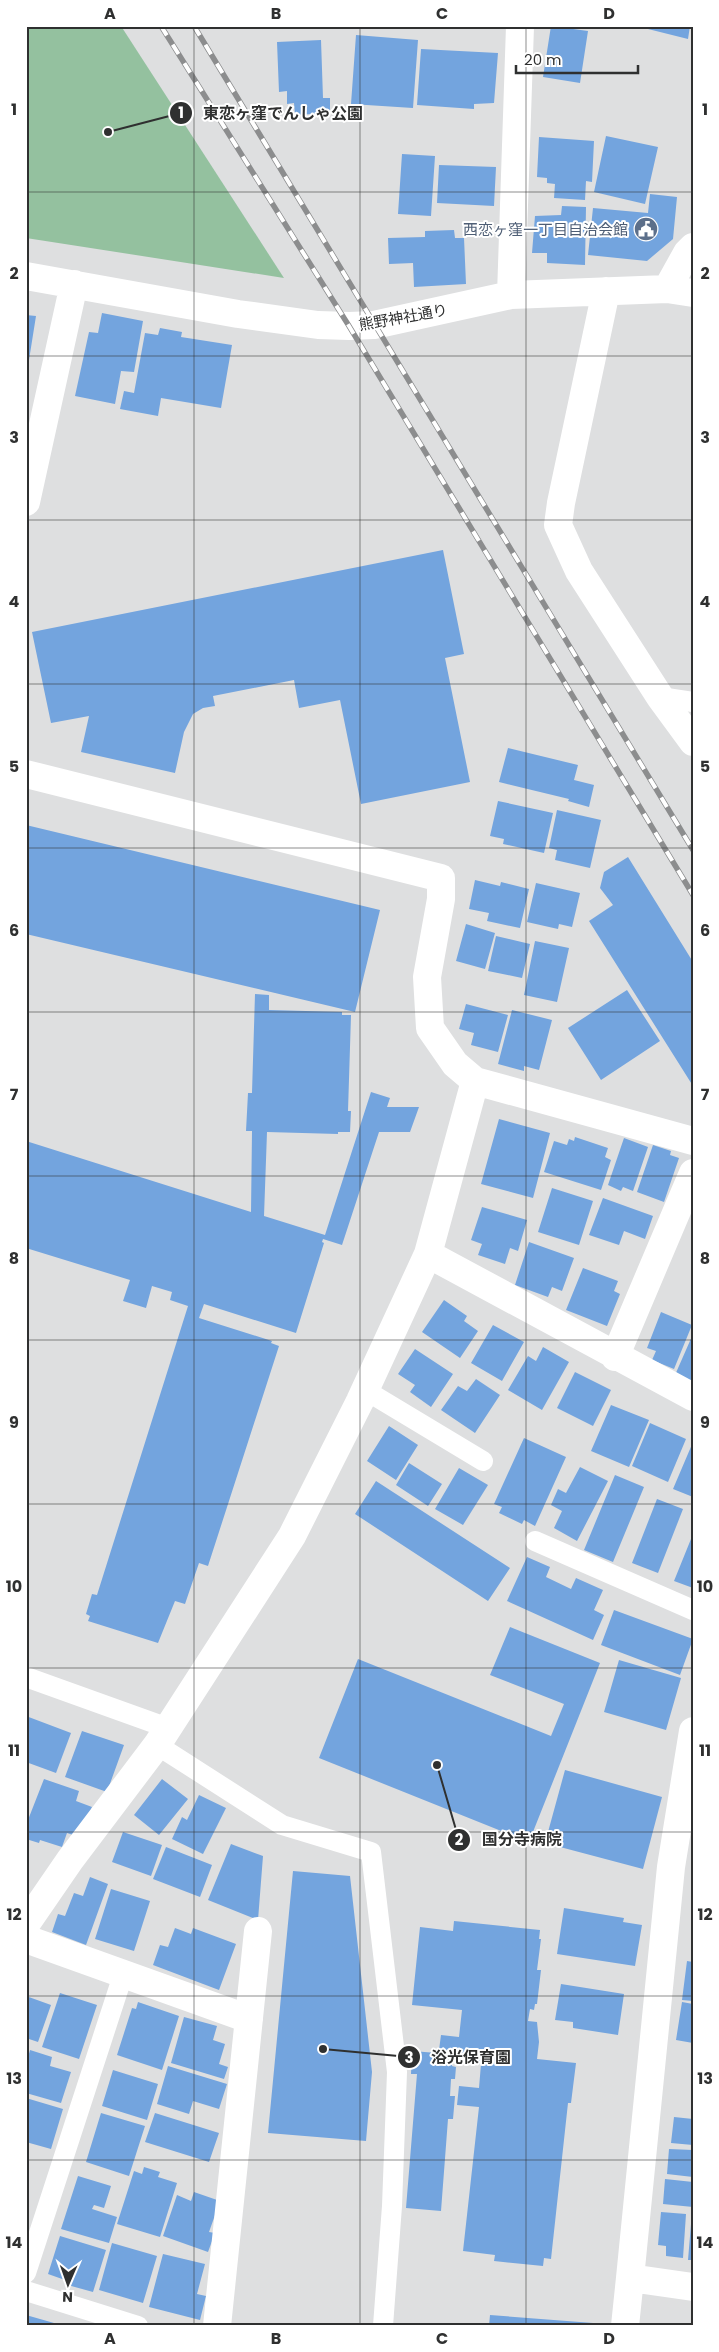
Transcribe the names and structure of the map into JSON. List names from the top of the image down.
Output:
{
  "streets": {
    "street": ["熊野神社通り"]
  },
  "places": {
    "other": ["東恋ヶ窪でんしゃ公園", "国分寺病院", "浴光保育園"],
    "public building": ["西恋ヶ窪一丁目自治会館"]
  },
  "scale_bar": "20 m",
  "north": "bottom",
  "grid": {
    "columns": [
      "A",
      "B",
      "C",
      "D"
    ],
    "rows": [
      "1",
      "2",
      "3",
      "4",
      "5",
      "6",
      "7",
      "8",
      "9",
      "10",
      "11",
      "12",
      "13",
      "14"
    ]
  }
}
